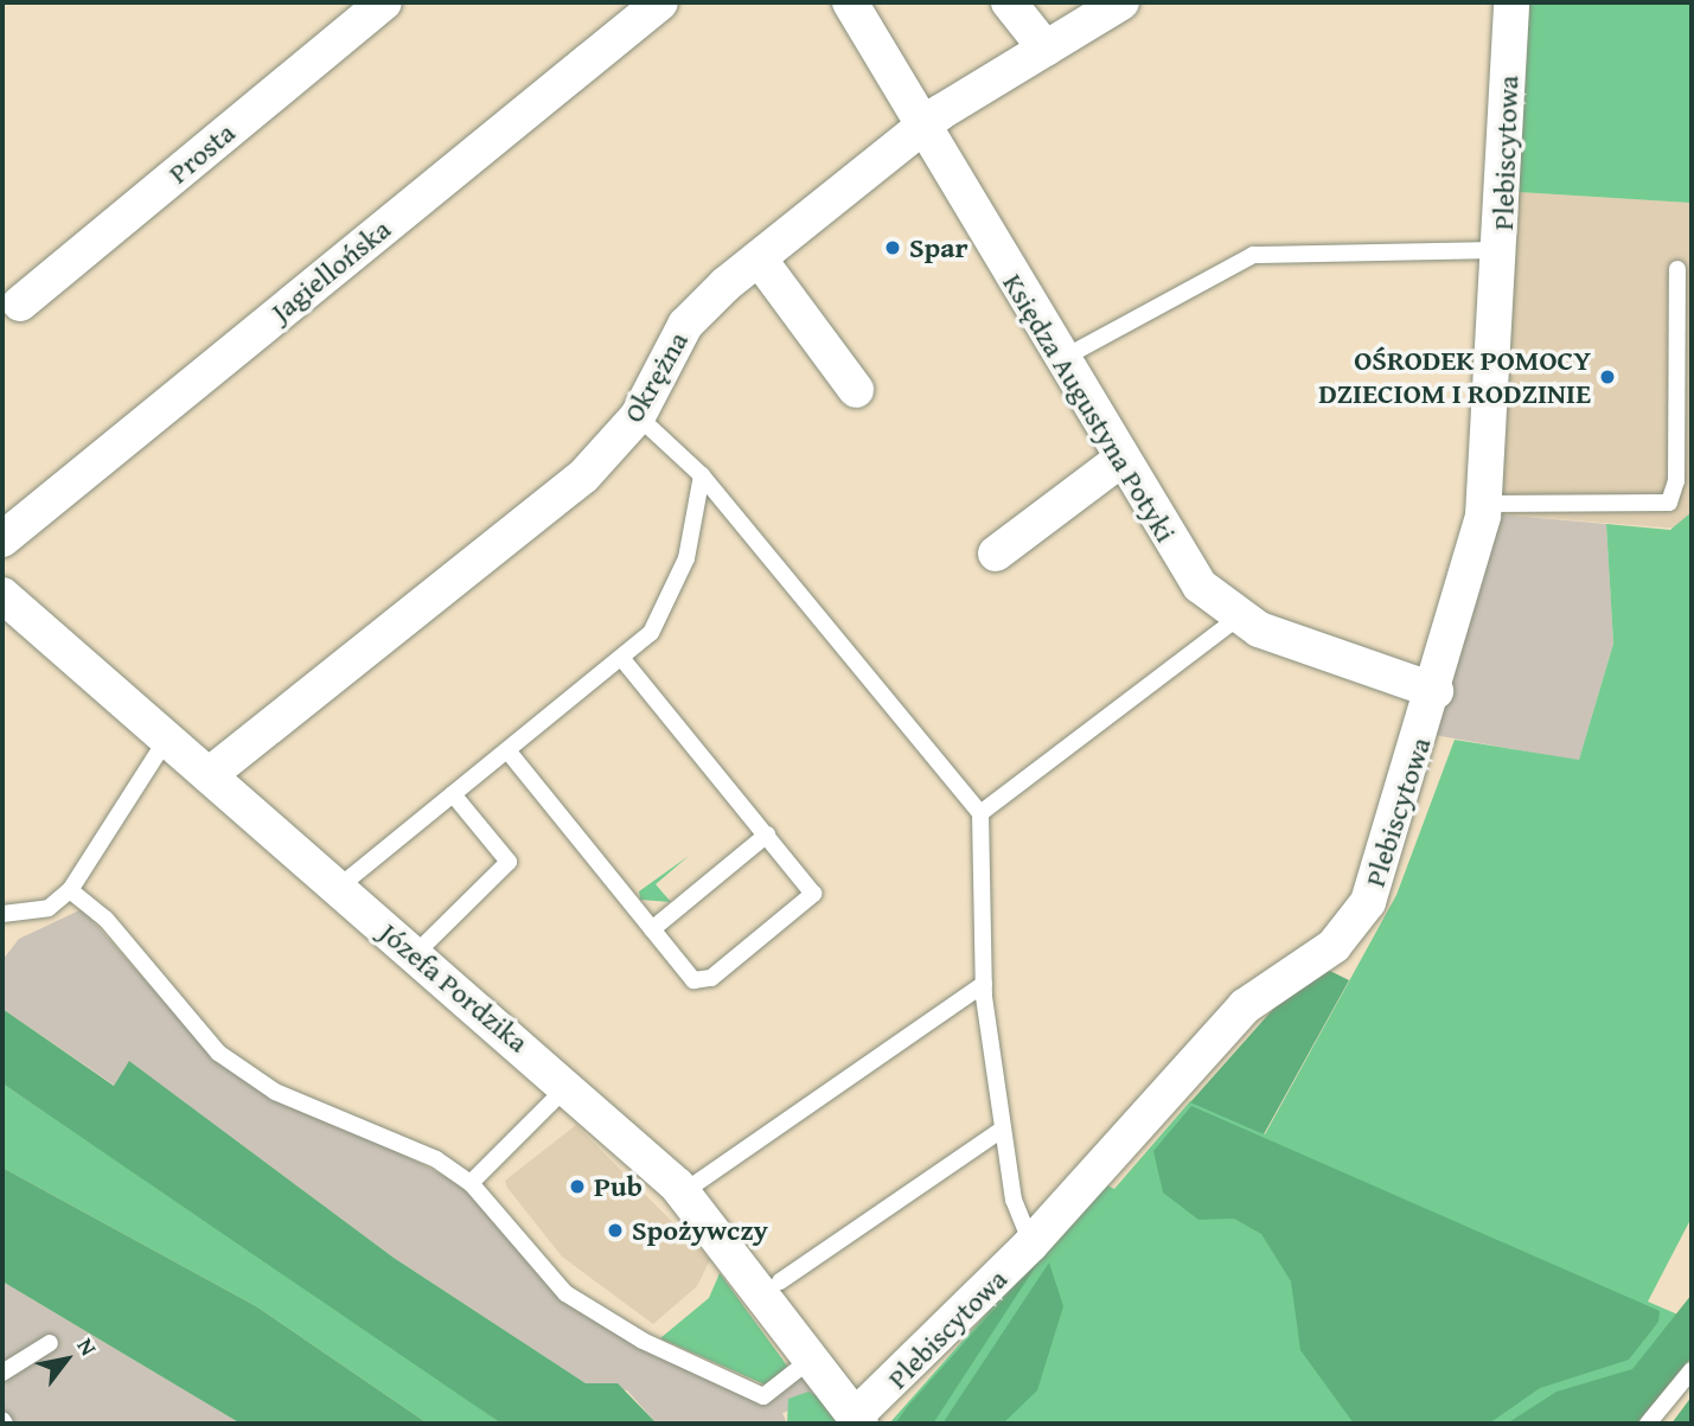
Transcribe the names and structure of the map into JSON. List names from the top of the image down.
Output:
{
  "streets": {
    "street": [
      "Prosta",
      "Plebiscytowa",
      "Jagiellońska",
      "Okrężna",
      "Księdza Augustyna Potyki",
      "Józefa Pordzika"
    ]
  },
  "crossings": [
    ["Plebiscytowa", "Księdza Augustyna Potyki"],
    ["Plebiscytowa", "Józefa Pordzika"],
    ["Okrężna", "Księdza Augustyna Potyki"],
    ["Okrężna", "Józefa Pordzika"]
  ],
  "places": [
    "Spar",
    "OŚRODEK POMOCY DZIECIOM I RODZINIE",
    "Pub",
    "Spożywczy"
  ],
  "north": "top right"
}
